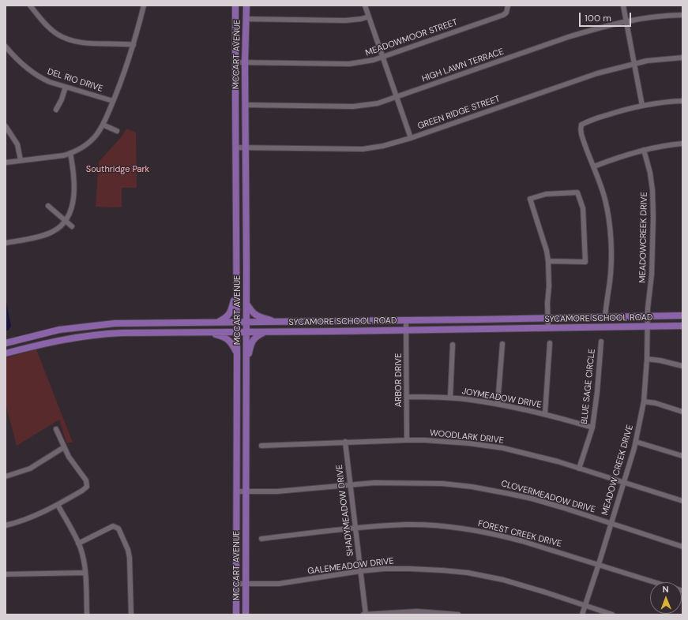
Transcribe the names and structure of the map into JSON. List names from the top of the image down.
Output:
{
  "streets": {
    "main road": ["MCCART AVENUE", "SYCAMORE SCHOOL ROAD"],
    "street": [
      "MEADOWMOOR STREET",
      "HIGH LAWN TERRACE",
      "DEL RIO DRIVE",
      "GREEN RIDGE STREET",
      "MEADOWCREEK DRIVE",
      "ARBOR DRIVE",
      "BLUE SAGE CIRCLE",
      "JOYMEADOW DRIVE",
      "WOODLARK DRIVE",
      "MEADOW CREEK DRIVE",
      "CLOVERMEADOW DRIVE",
      "SHADYMEADOW DRIVE",
      "FOREST CREEK DRIVE",
      "GALEMEADOW DRIVE"
    ]
  },
  "crossings": [
    ["MEADOWMOOR STREET", "MCCART AVENUE"],
    ["MCCART AVENUE", "HIGH LAWN TERRACE"],
    ["MCCART AVENUE", "GREEN RIDGE STREET"],
    ["MCCART AVENUE", "SYCAMORE SCHOOL ROAD"],
    ["MCCART AVENUE", "CLOVERMEADOW DRIVE"],
    ["MCCART AVENUE", "GALEMEADOW DRIVE"],
    ["MEADOWCREEK DRIVE", "SYCAMORE SCHOOL ROAD"],
    ["MEADOWCREEK DRIVE", "MEADOW CREEK DRIVE"],
    ["SYCAMORE SCHOOL ROAD", "ARBOR DRIVE"],
    ["SYCAMORE SCHOOL ROAD", "MEADOW CREEK DRIVE"],
    ["ARBOR DRIVE", "JOYMEADOW DRIVE"],
    ["ARBOR DRIVE", "WOODLARK DRIVE"],
    ["BLUE SAGE CIRCLE", "JOYMEADOW DRIVE"],
    ["BLUE SAGE CIRCLE", "WOODLARK DRIVE"],
    ["WOODLARK DRIVE", "MEADOW CREEK DRIVE"],
    ["WOODLARK DRIVE", "SHADYMEADOW DRIVE"],
    ["MEADOW CREEK DRIVE", "CLOVERMEADOW DRIVE"],
    ["MEADOW CREEK DRIVE", "FOREST CREEK DRIVE"],
    ["MEADOW CREEK DRIVE", "GALEMEADOW DRIVE"],
    ["CLOVERMEADOW DRIVE", "SHADYMEADOW DRIVE"],
    ["SHADYMEADOW DRIVE", "FOREST CREEK DRIVE"],
    ["SHADYMEADOW DRIVE", "GALEMEADOW DRIVE"]
  ],
  "parks": ["Southridge Park"],
  "scale_bar": "100 m",
  "north": "top"
}
